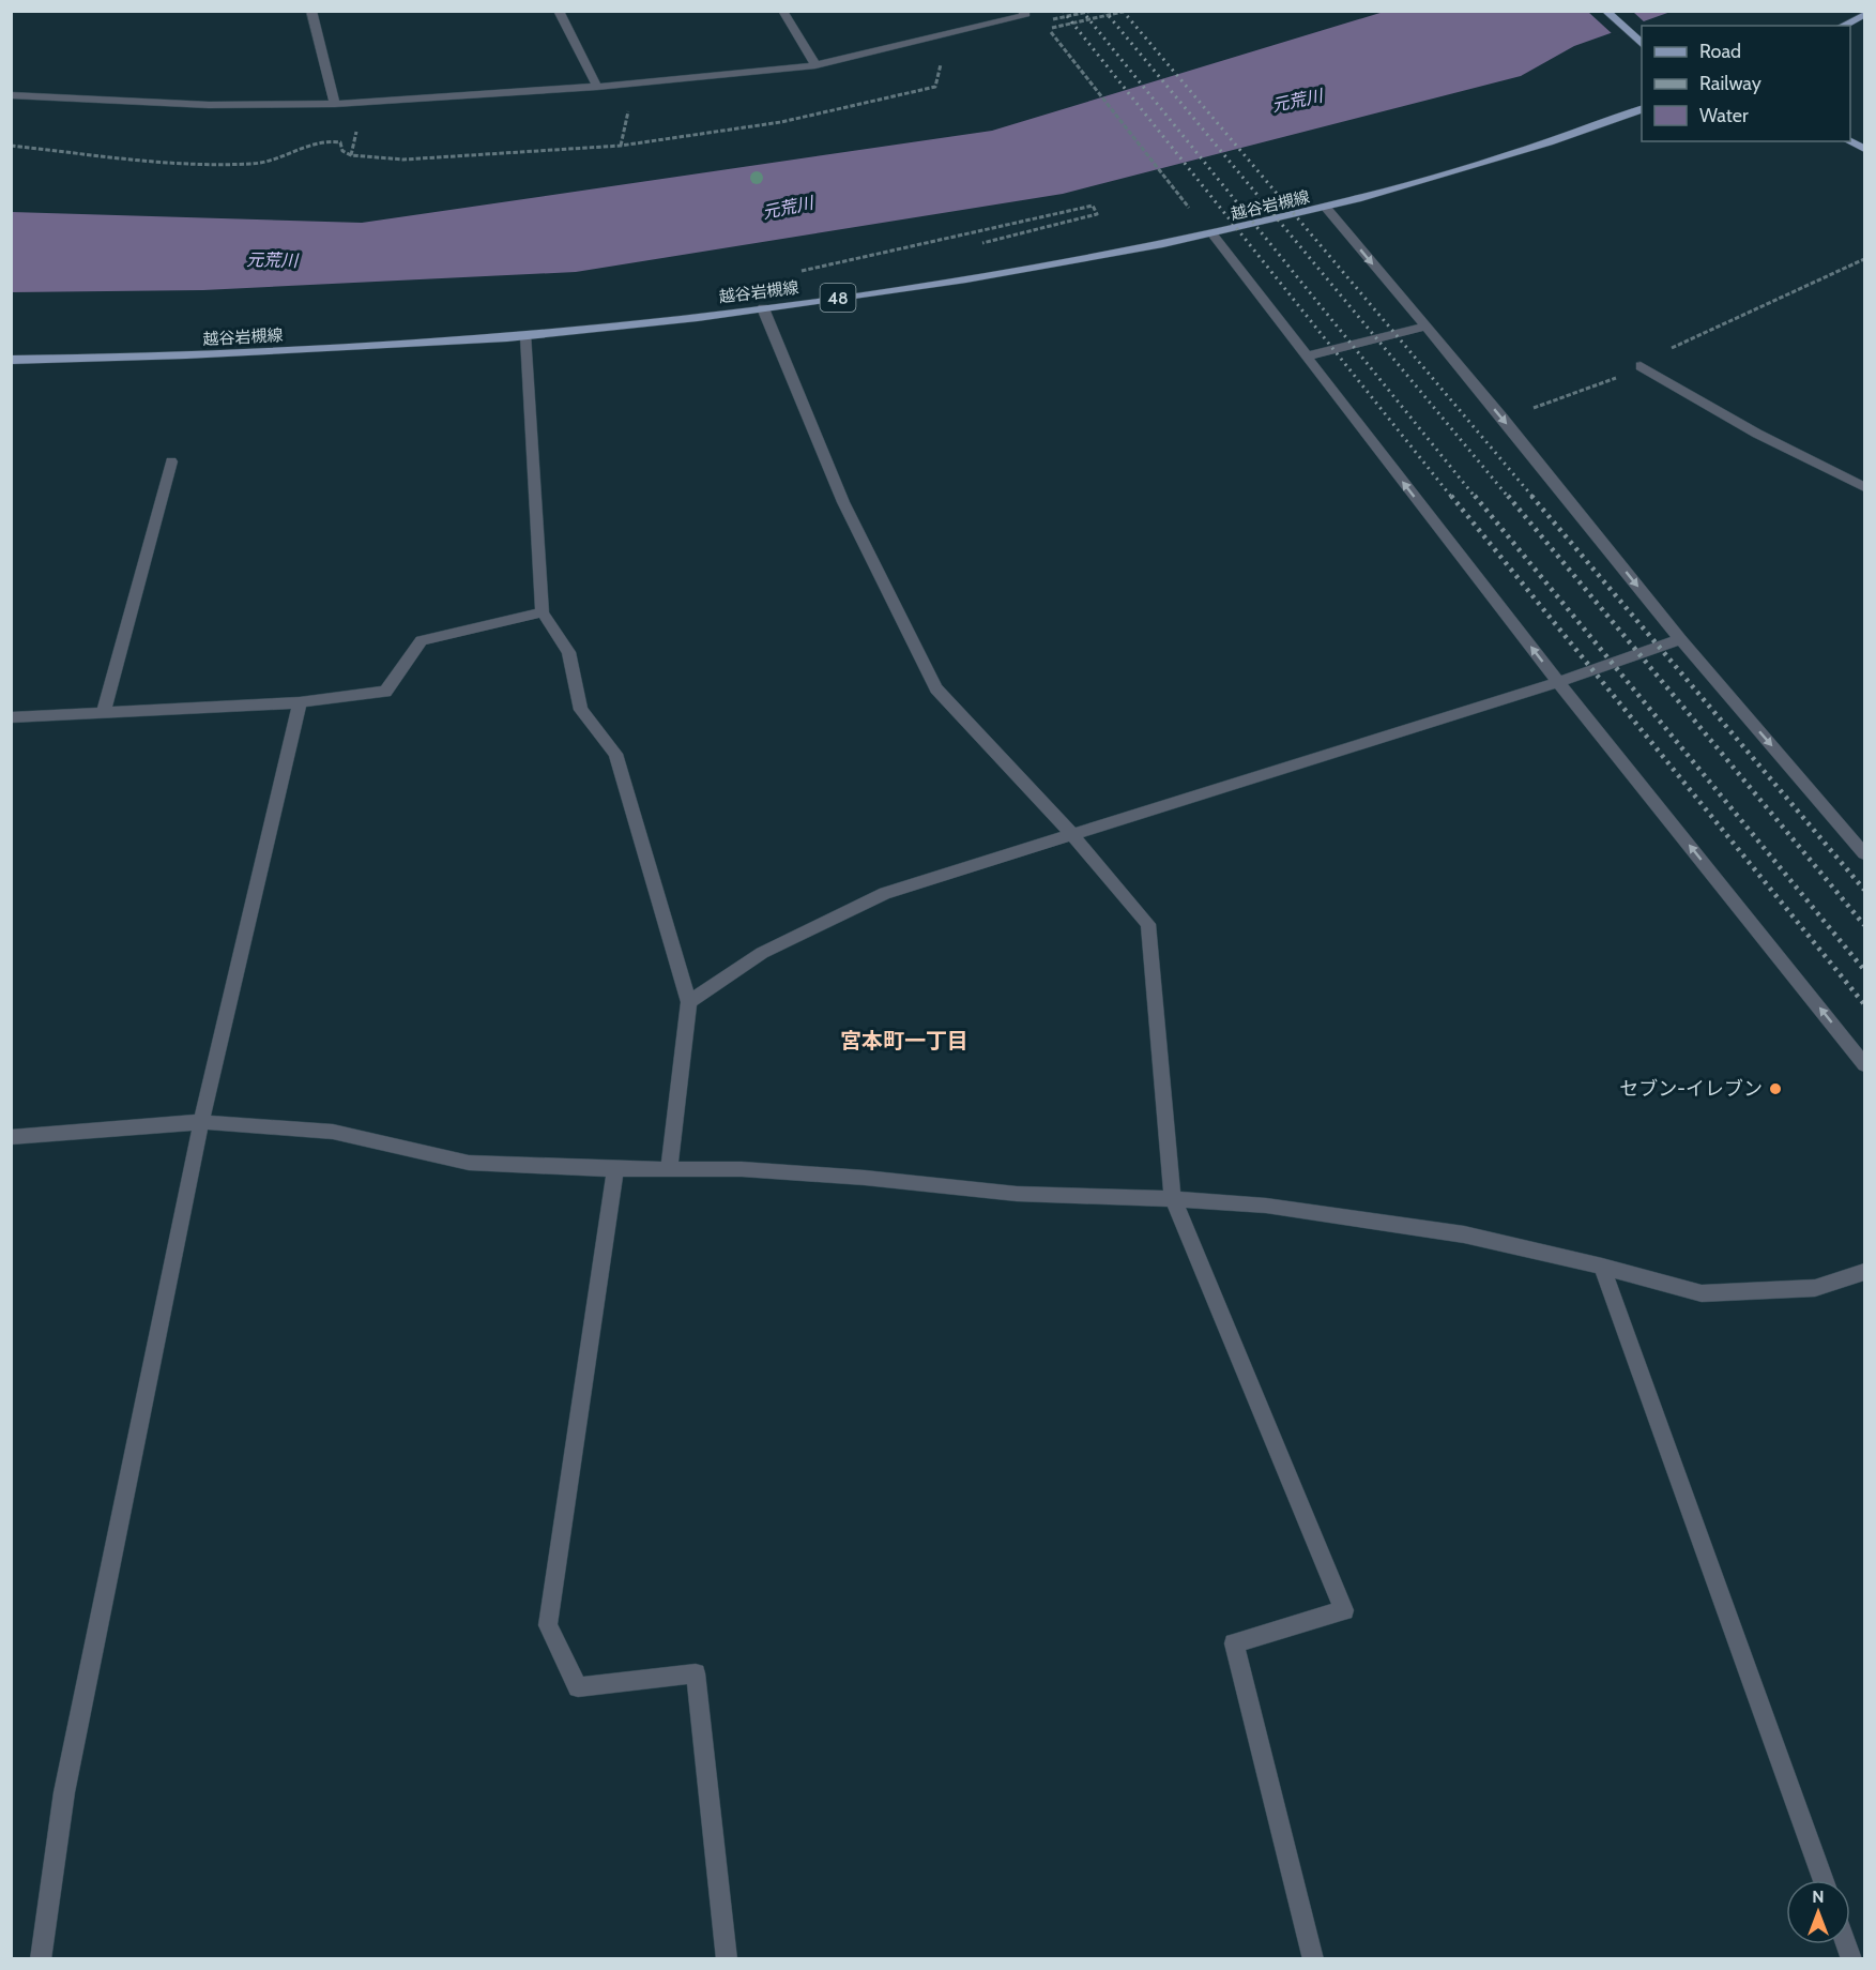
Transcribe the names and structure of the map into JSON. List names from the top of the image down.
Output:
{
  "streets": {
    "main road": ["越谷岩槻線", "48"]
  },
  "districts": ["宮本町一丁目"],
  "water": ["元荒川"],
  "places": ["セブン-イレブン"],
  "legend": ["Road", "Railway", "Water"],
  "north": "top"
}
